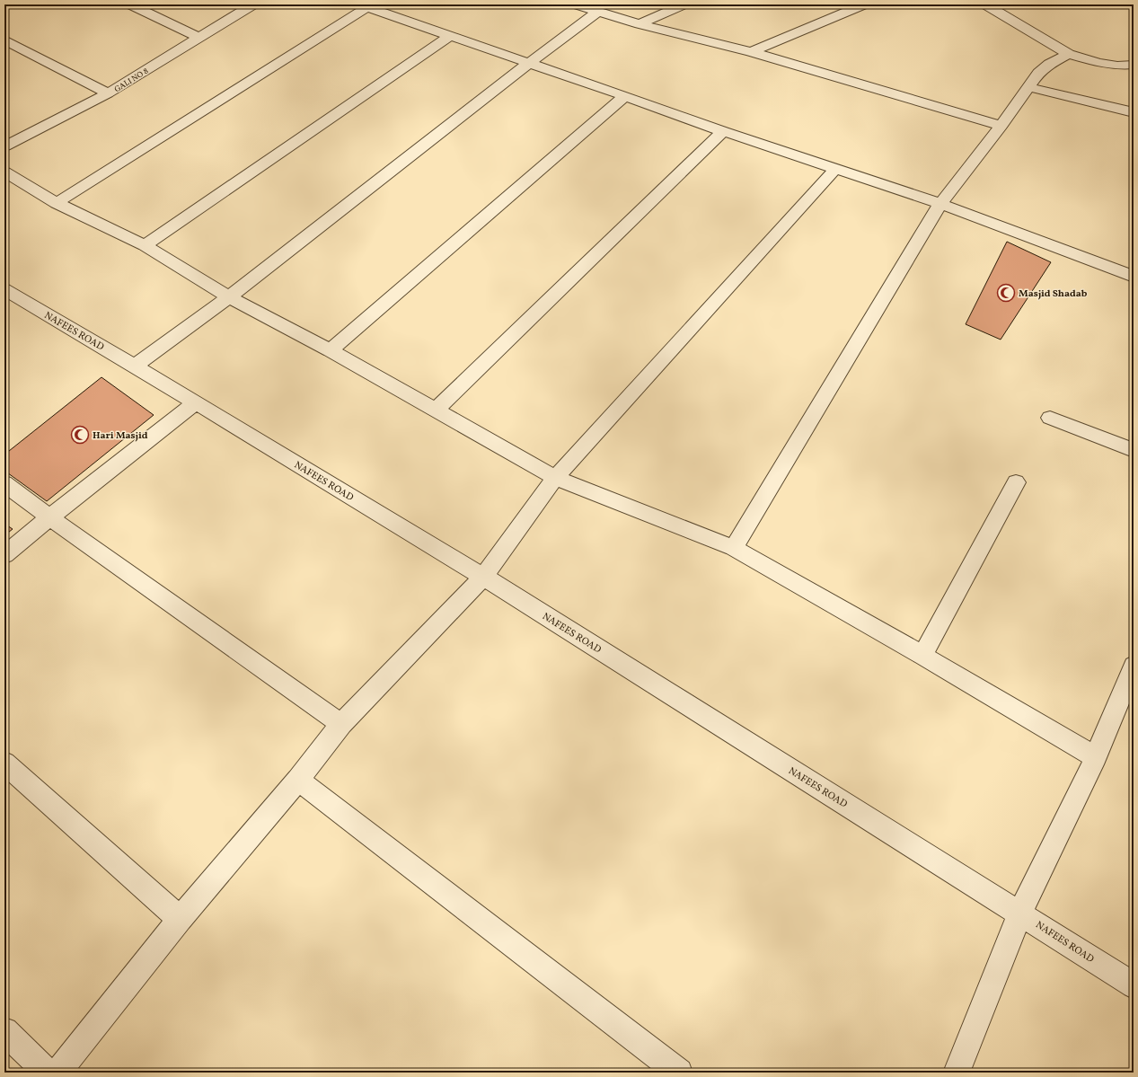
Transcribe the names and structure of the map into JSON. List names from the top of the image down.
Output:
{
  "streets": {
    "street": ["GALI NO 8", "NAFEES ROAD"]
  },
  "places": {
    "mosque": ["Masjid Shadab", "Hari Masjid"]
  }
}
